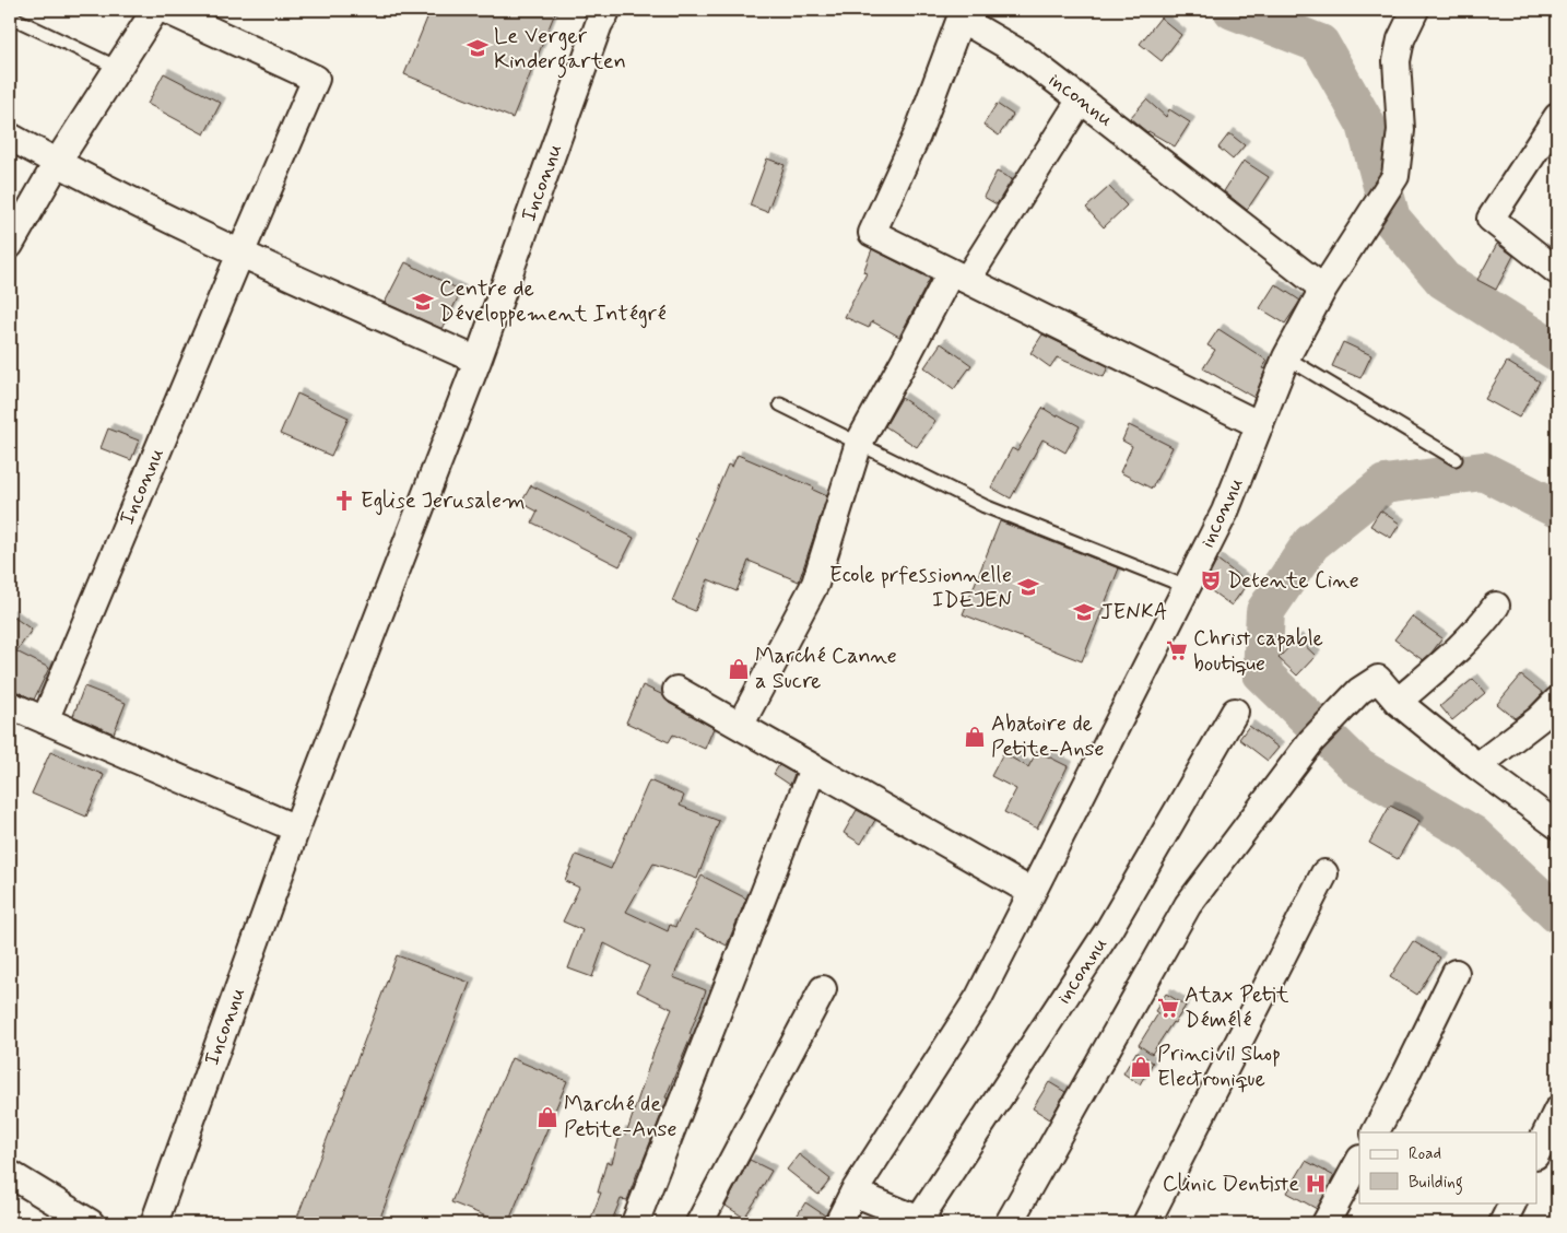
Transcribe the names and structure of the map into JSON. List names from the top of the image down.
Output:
{
  "streets": {
    "street": ["inconnu", "Inconnu"]
  },
  "places": {
    "school or university": [
      "Le Verger Kindergarten",
      "Centre de Développement Intégré",
      "Ecole prfessionnelle IDEJEN",
      "JENKA"
    ],
    "church": ["Eglise Jerusalem"],
    "theatre": ["Detente Cine"],
    "supermarket": ["Christ capable boutique", "Atax Petit Démélé"],
    "shop": [
      "Marché Canne a Sucre",
      "Abatoire de Petite-Anse",
      "Princivil Shop Electronique",
      "Marché de Petite-Anse"
    ],
    "hospital": ["Clinic Dentiste"]
  },
  "legend": ["Road", "Building"]
}
